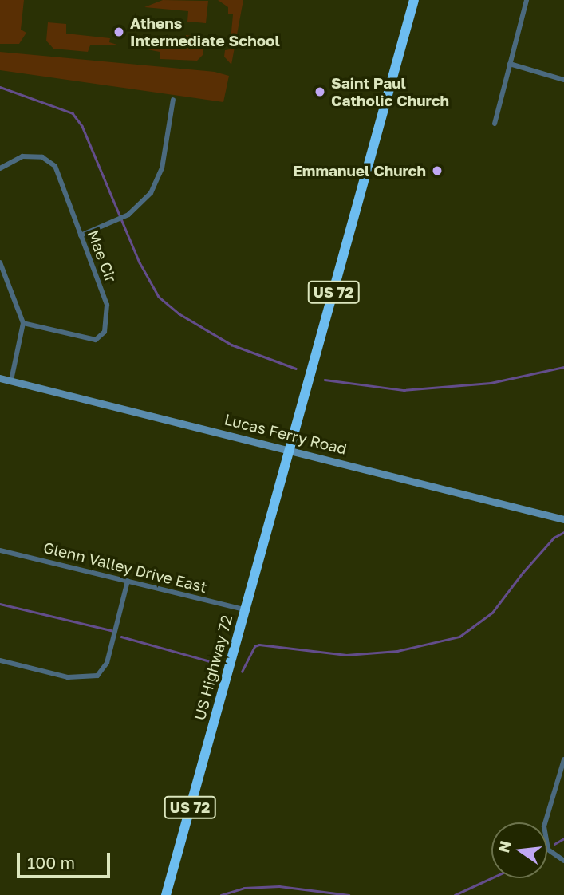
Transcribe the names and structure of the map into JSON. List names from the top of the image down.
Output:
{
  "streets": {
    "highway": ["US 72", "US Highway 72"],
    "street": ["Mae Cir", "Lucas Ferry Road", "Glenn Valley Drive East"]
  },
  "crossings": [
    ["US 72", "Lucas Ferry Road"],
    ["US 72", "US Highway 72"],
    ["Lucas Ferry Road", "US Highway 72"],
    ["Glenn Valley Drive East", "US Highway 72"]
  ],
  "places": ["Athens Intermediate School", "Saint Paul Catholic Church", "Emmanuel Church"],
  "scale_bar": "100 m",
  "north": "left"
}
